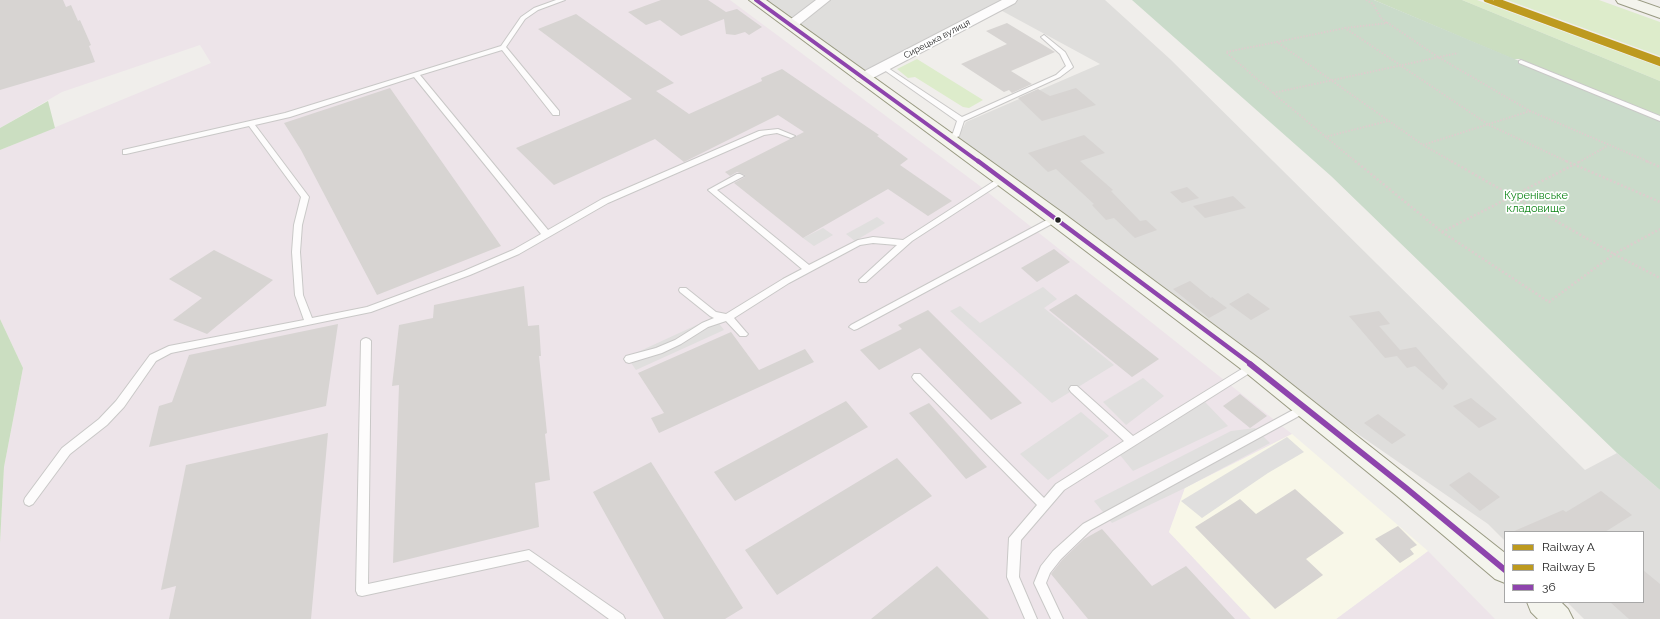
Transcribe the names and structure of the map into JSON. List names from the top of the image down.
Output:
{
  "streets": {
    "street": ["Сирецька вулиця"]
  },
  "parks": ["Куренівське кладовище"],
  "lines": ["rail line A", "rail line Б", "transit line 36"],
  "legend": ["Railway A", "Railway Б", "36"]
}
